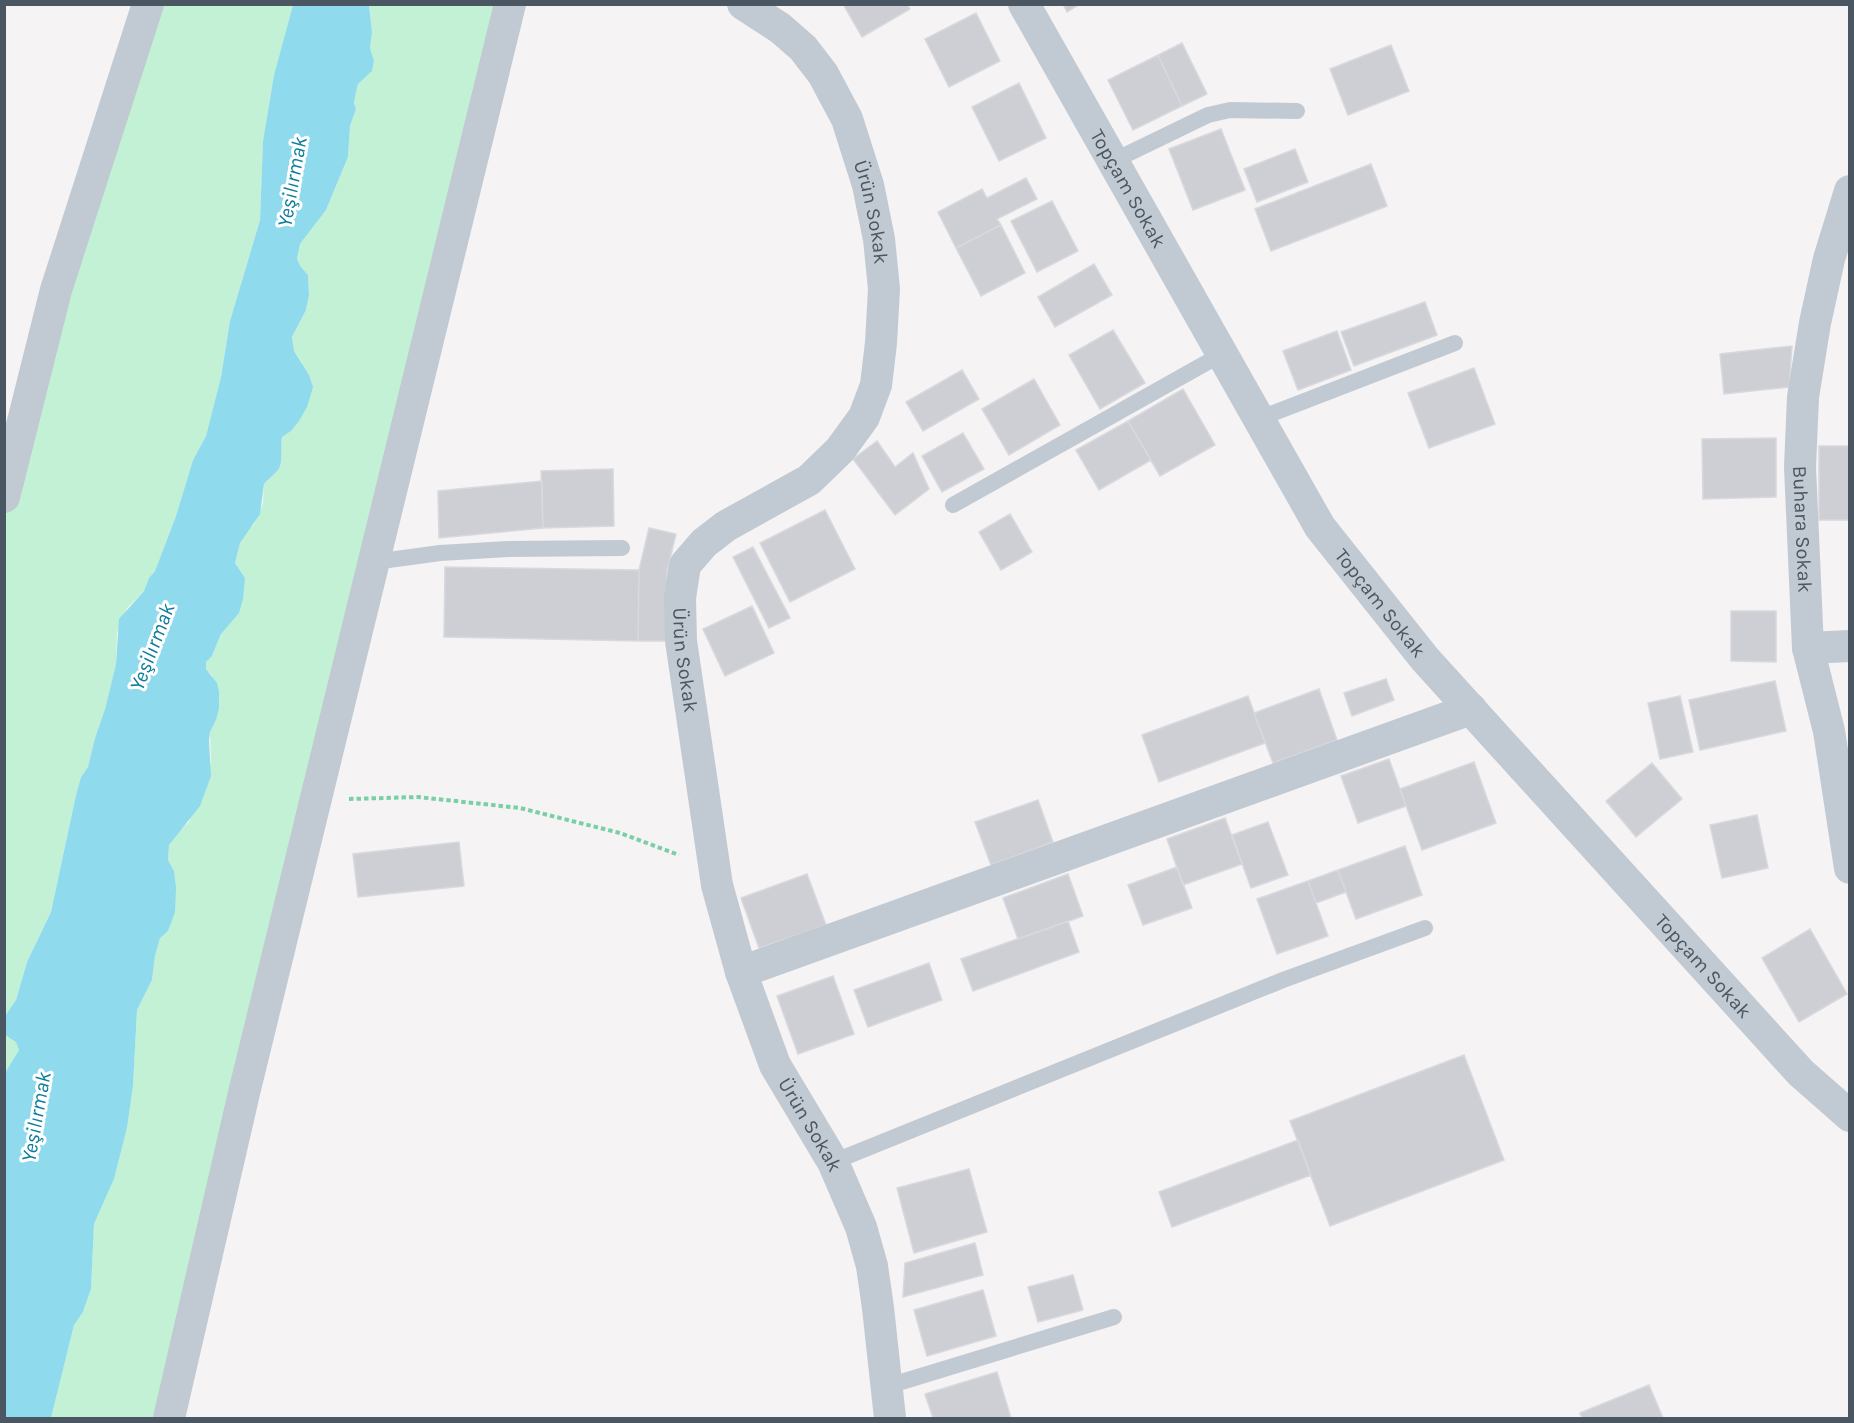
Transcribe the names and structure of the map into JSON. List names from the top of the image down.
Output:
{
  "streets": {
    "street": ["Topçam Sokak", "Ürün Sokak", "Buhara Sokak"]
  },
  "water": ["Yeşilırmak"]
}
